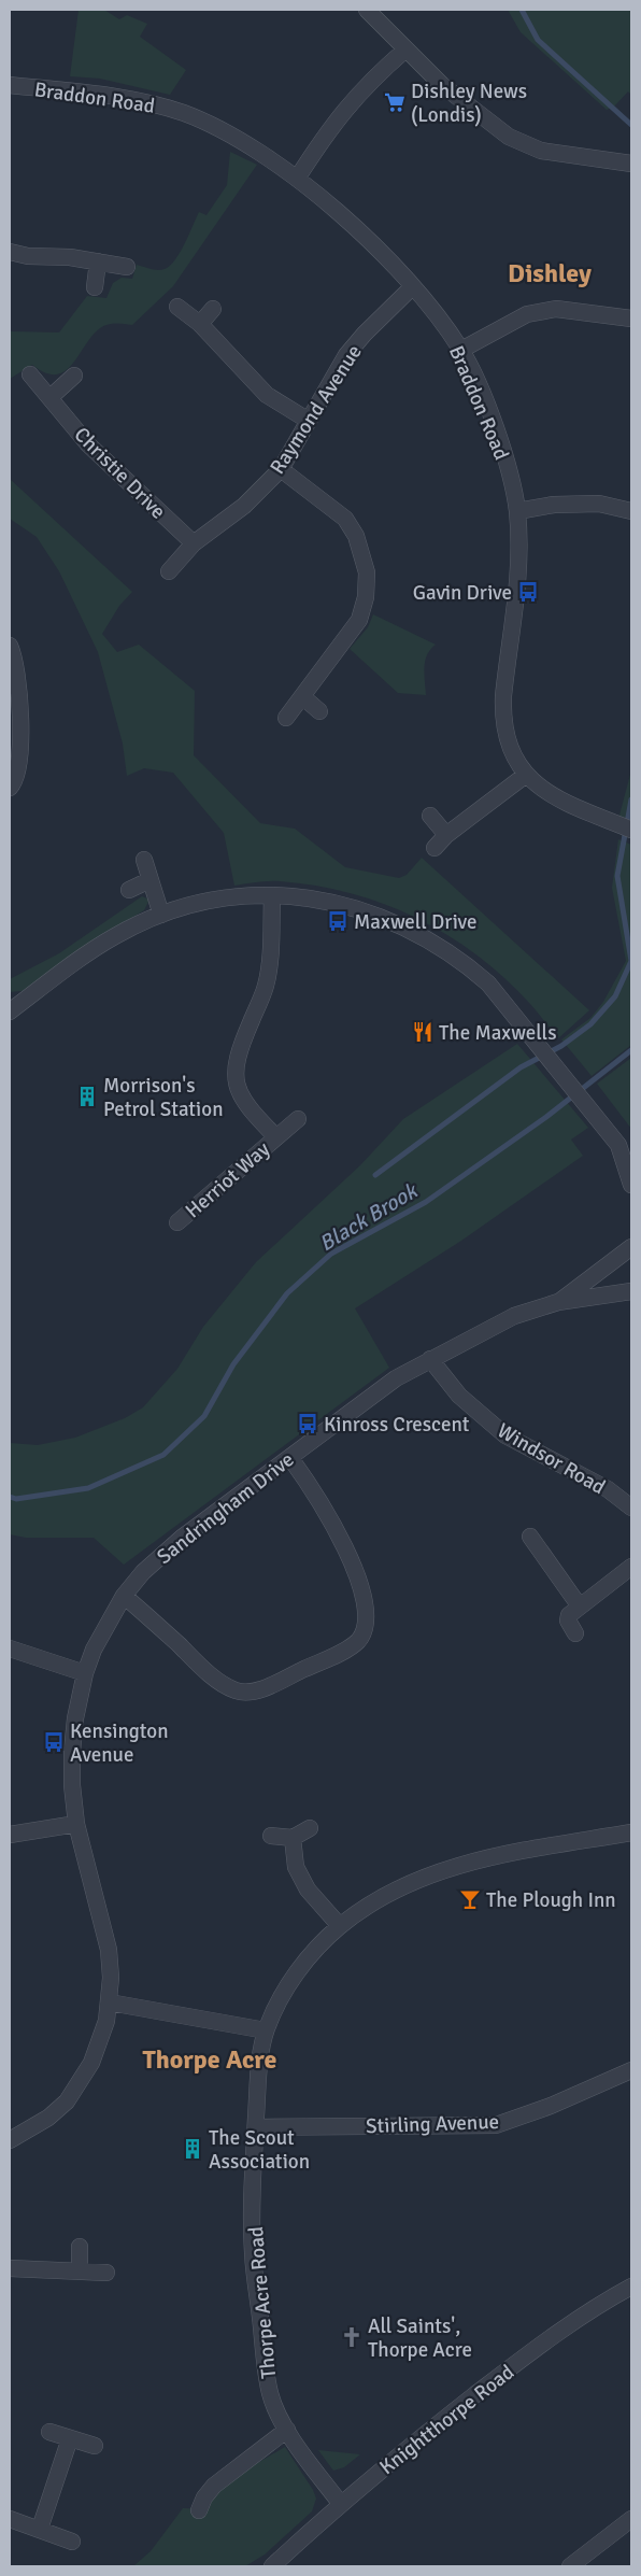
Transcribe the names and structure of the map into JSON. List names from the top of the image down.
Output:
{
  "streets": {
    "street": [
      "Braddon Road",
      "Raymond Avenue",
      "Christie Drive",
      "Herriot Way",
      "Windsor Road",
      "Sandringham Drive",
      "Stirling Avenue",
      "Thorpe Acre Road",
      "Knightthorpe Road"
    ]
  },
  "crossings": [
    ["Braddon Road", "Raymond Avenue"],
    ["Raymond Avenue", "Christie Drive"],
    ["Windsor Road", "Sandringham Drive"],
    ["Stirling Avenue", "Thorpe Acre Road"],
    ["Thorpe Acre Road", "Knightthorpe Road"]
  ],
  "districts": ["Dishley", "Thorpe Acre"],
  "water": ["Black Brook"],
  "places": {
    "supermarket": ["Dishley News (Londis)"],
    "bus stop": [
      "Gavin Drive",
      "Maxwell Drive",
      "Kinross Crescent",
      "Kensington Avenue"
    ],
    "restaurant": ["The Maxwells"],
    "building": ["Morrison's Petrol Station", "The Scout Association"],
    "bar": ["The Plough Inn"],
    "church": ["All Saints', Thorpe Acre"]
  }
}
